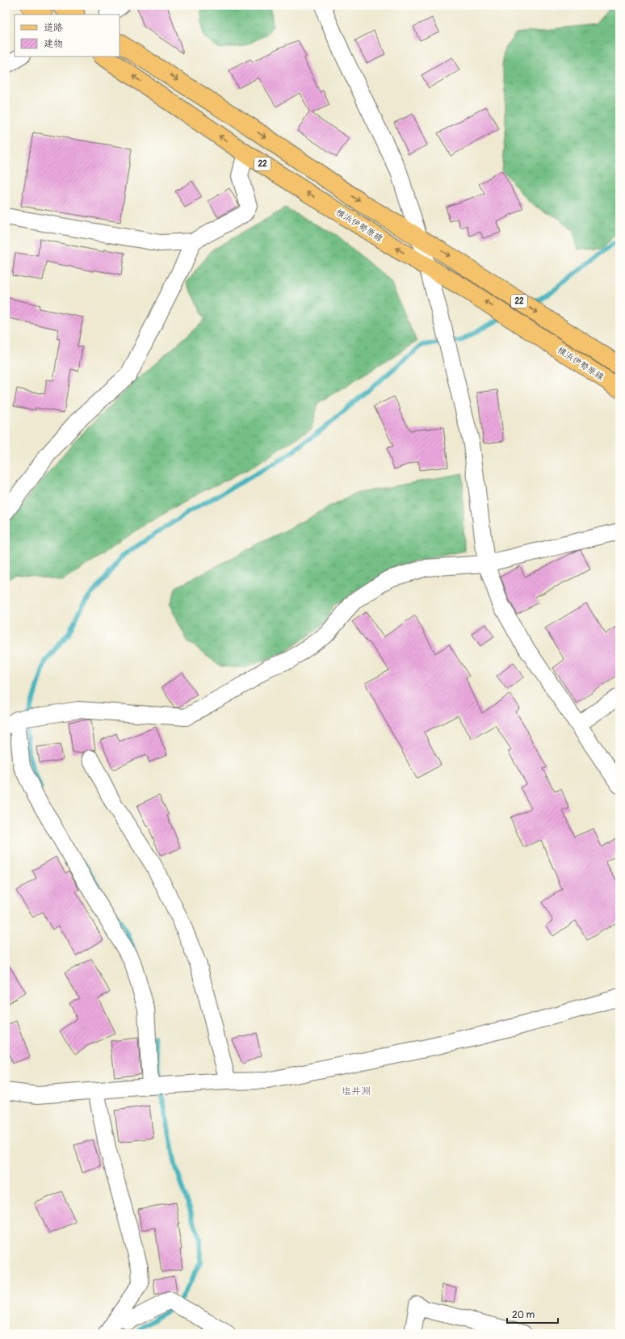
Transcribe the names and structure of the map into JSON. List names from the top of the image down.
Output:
{
  "streets": {
    "main road": ["22", "横浜伊勢原線"]
  },
  "districts": ["塩井淵"],
  "legend": ["道路", "建物"],
  "scale_bar": "20 m"
}
